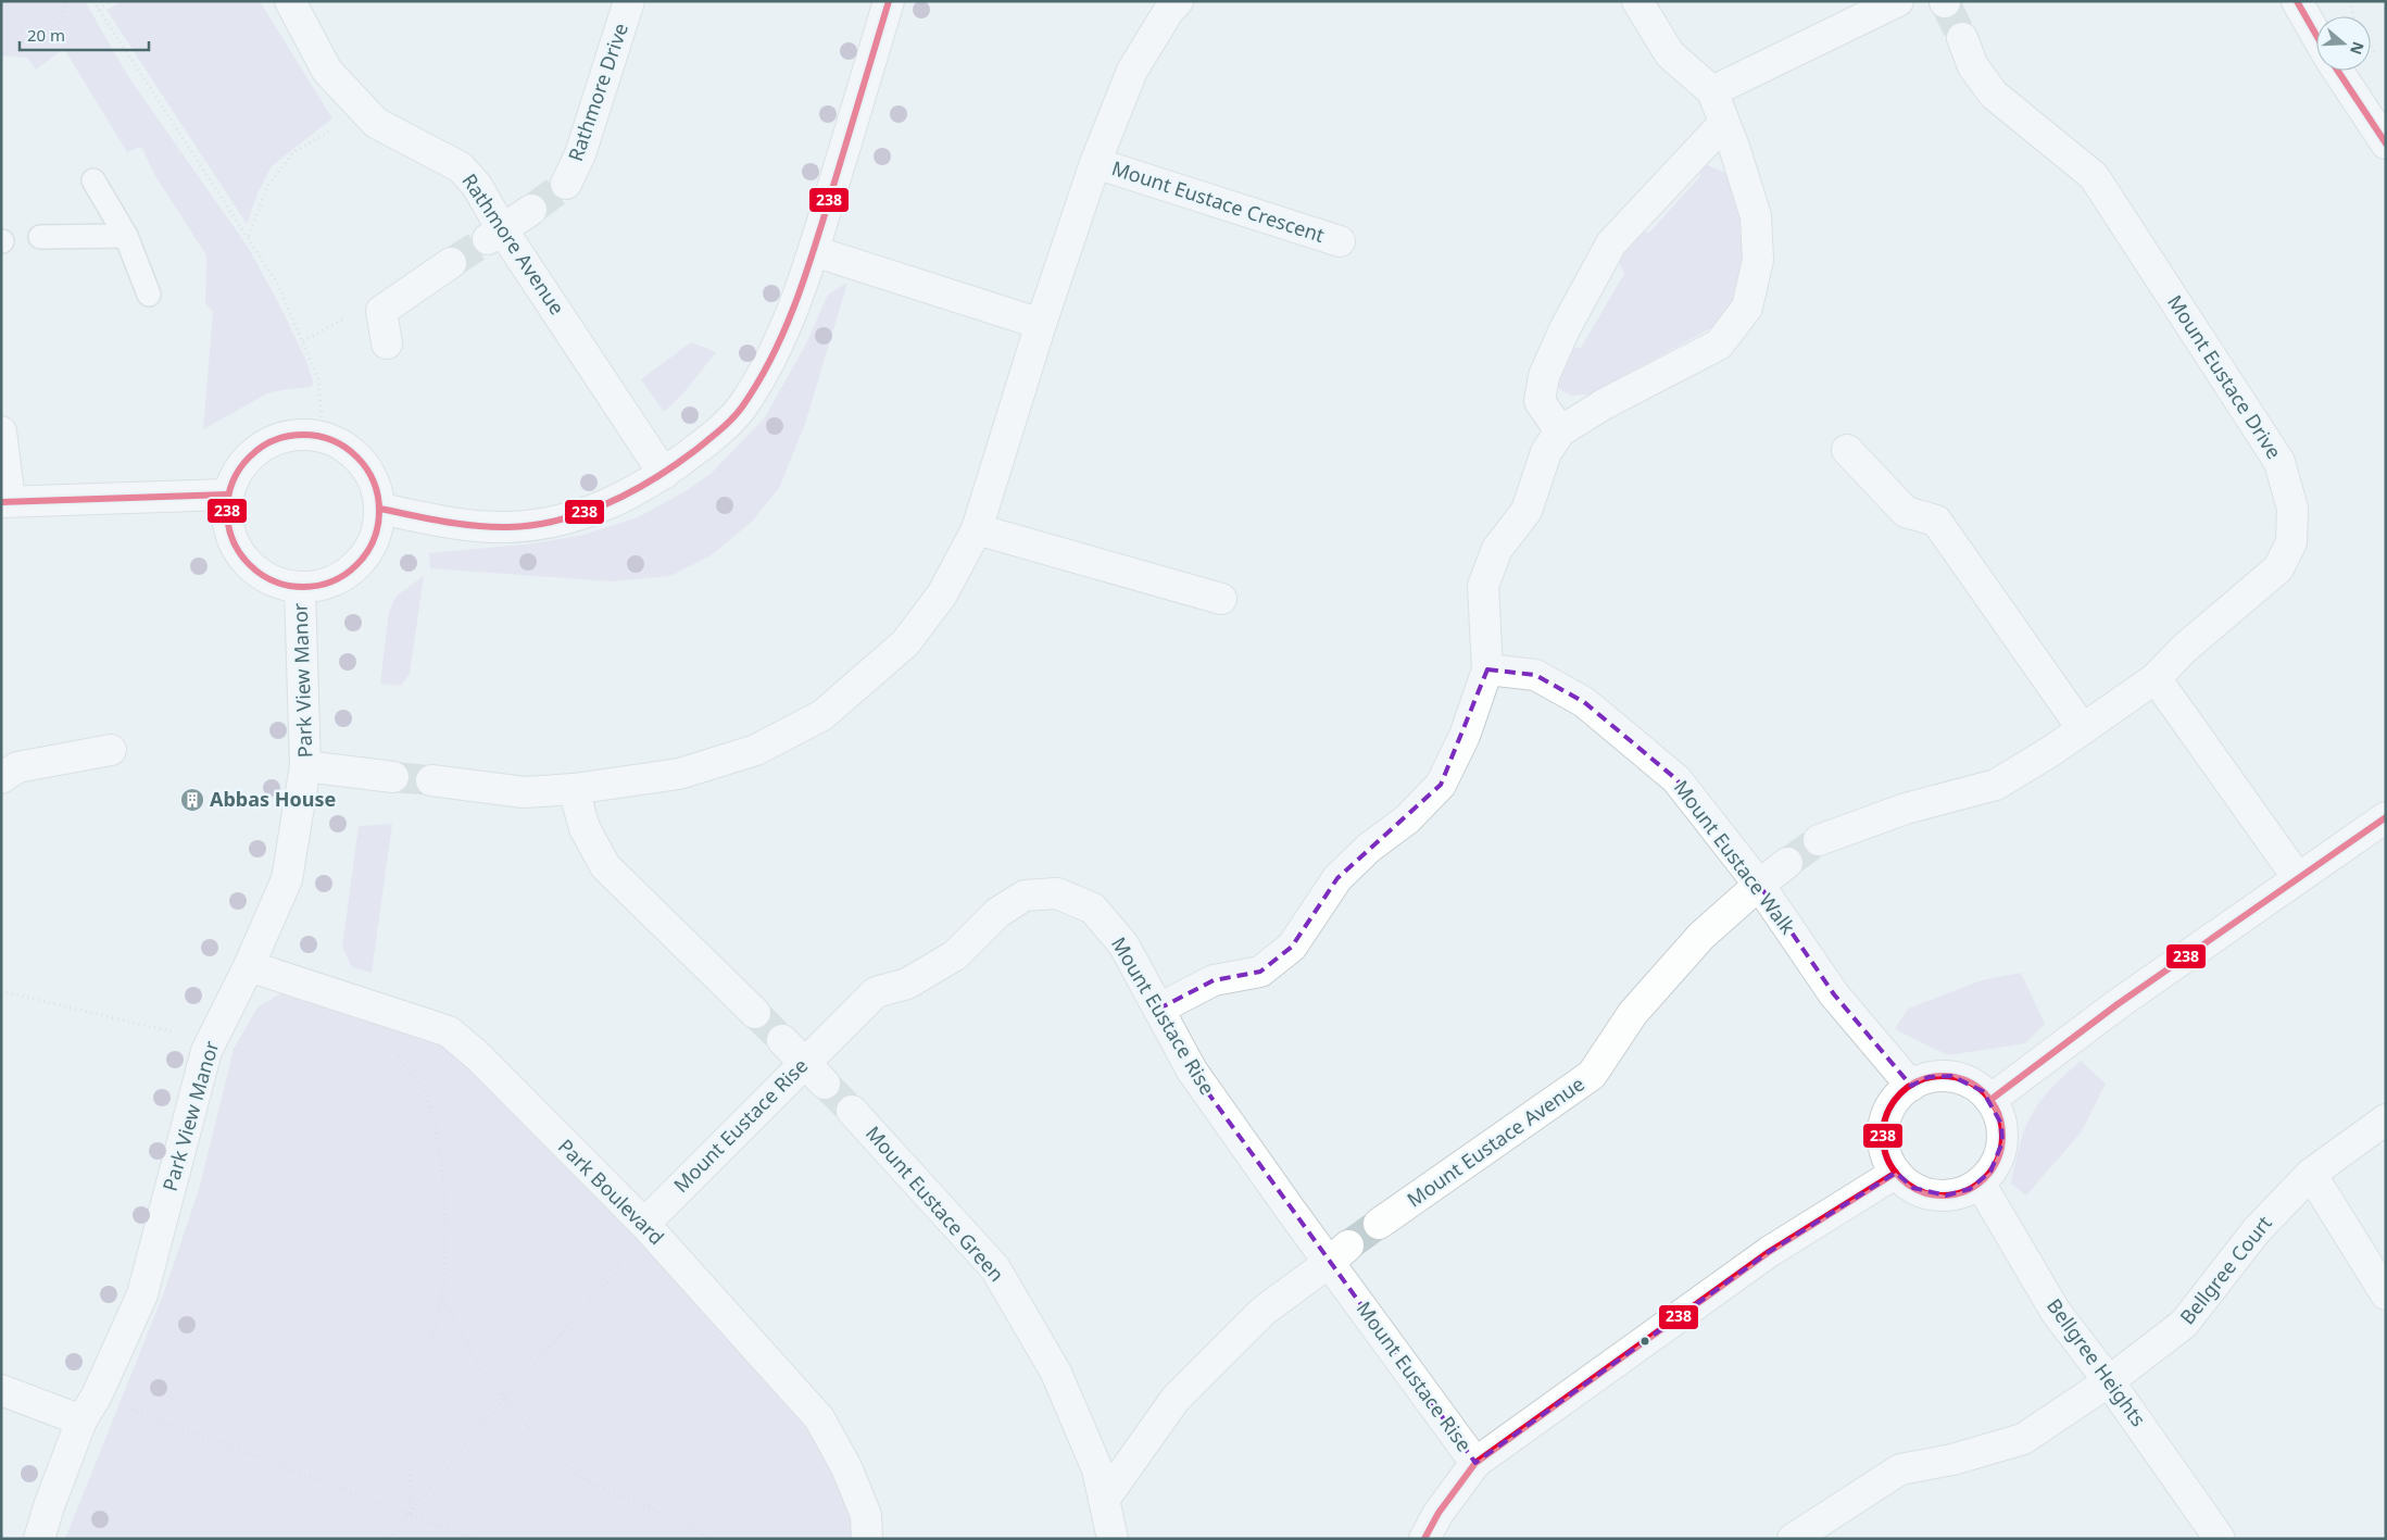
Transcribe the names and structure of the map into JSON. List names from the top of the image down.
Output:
{
  "streets": {
    "street": [
      "Rathmore Drive",
      "Mount Eustace Crescent",
      "Rathmore Avenue",
      "Mount Eustace Drive",
      "Park View Manor",
      "Mount Eustace Walk",
      "Mount Eustace Rise",
      "Mount Eustace Avenue",
      "Park Boulevard",
      "Mount Eustace Green",
      "Bellgree Court",
      "Bellgree Heights"
    ]
  },
  "crossings": [
    ["Park View Manor", "Park Boulevard"],
    ["Mount Eustace Walk", "Mount Eustace Avenue"],
    ["Mount Eustace Walk", "Bellgree Heights"],
    ["Mount Eustace Rise", "Park Boulevard"],
    ["Bellgree Court", "Bellgree Heights"]
  ],
  "places": {
    "building": ["Abbas House"]
  },
  "lines": ["transit line 238"],
  "scale_bar": "20 m",
  "north": "right"
}
